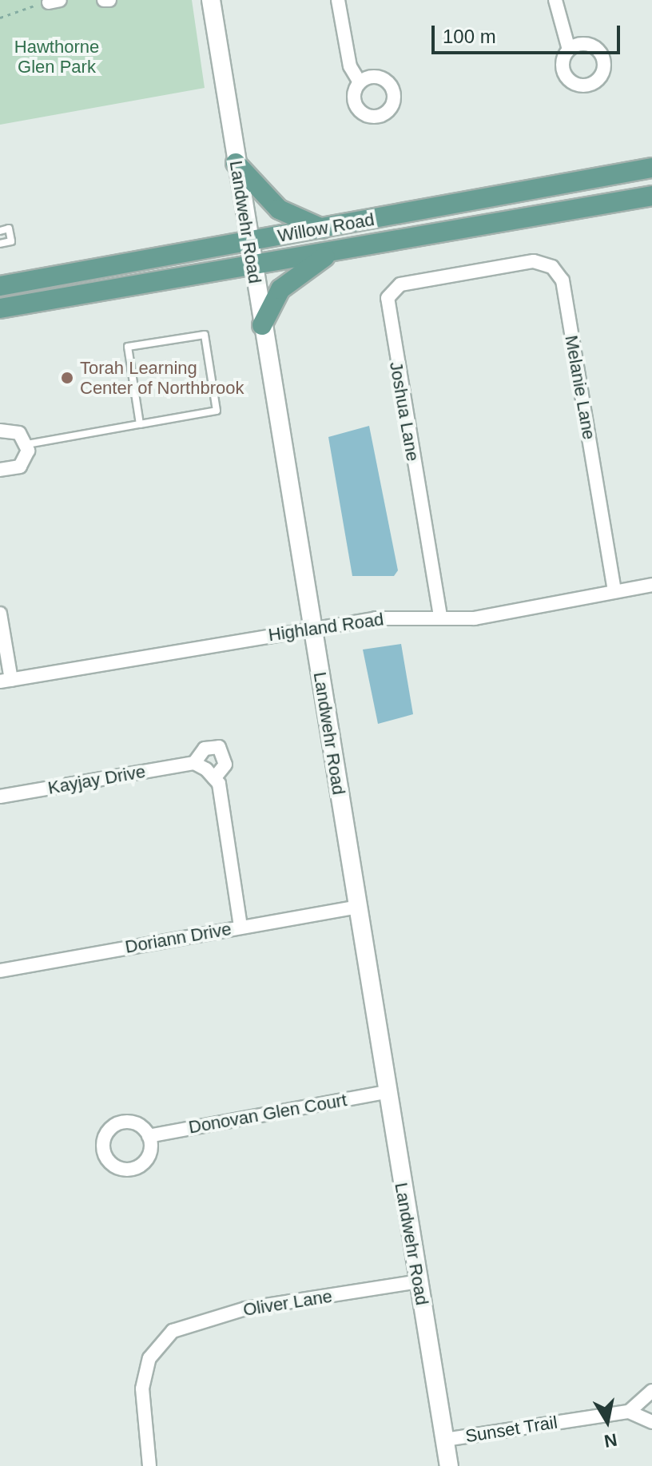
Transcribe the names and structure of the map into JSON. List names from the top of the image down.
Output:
{
  "streets": {
    "main road": ["Landwehr Road", "Willow Road"],
    "street": [
      "Melanie Lane",
      "Joshua Lane",
      "Highland Road",
      "Kayjay Drive",
      "Doriann Drive",
      "Donovan Glen Court",
      "Oliver Lane",
      "Sunset Trail"
    ]
  },
  "crossings": [
    ["Landwehr Road", "Willow Road"],
    ["Landwehr Road", "Highland Road"],
    ["Landwehr Road", "Doriann Drive"],
    ["Landwehr Road", "Donovan Glen Court"],
    ["Landwehr Road", "Oliver Lane"],
    ["Landwehr Road", "Sunset Trail"],
    ["Melanie Lane", "Joshua Lane"],
    ["Melanie Lane", "Highland Road"],
    ["Joshua Lane", "Highland Road"],
    ["Kayjay Drive", "Doriann Drive"]
  ],
  "parks": ["Hawthorne Glen Park"],
  "places": ["Torah Learning Center of Northbrook"],
  "scale_bar": "100 m",
  "north": "bottom"
}
